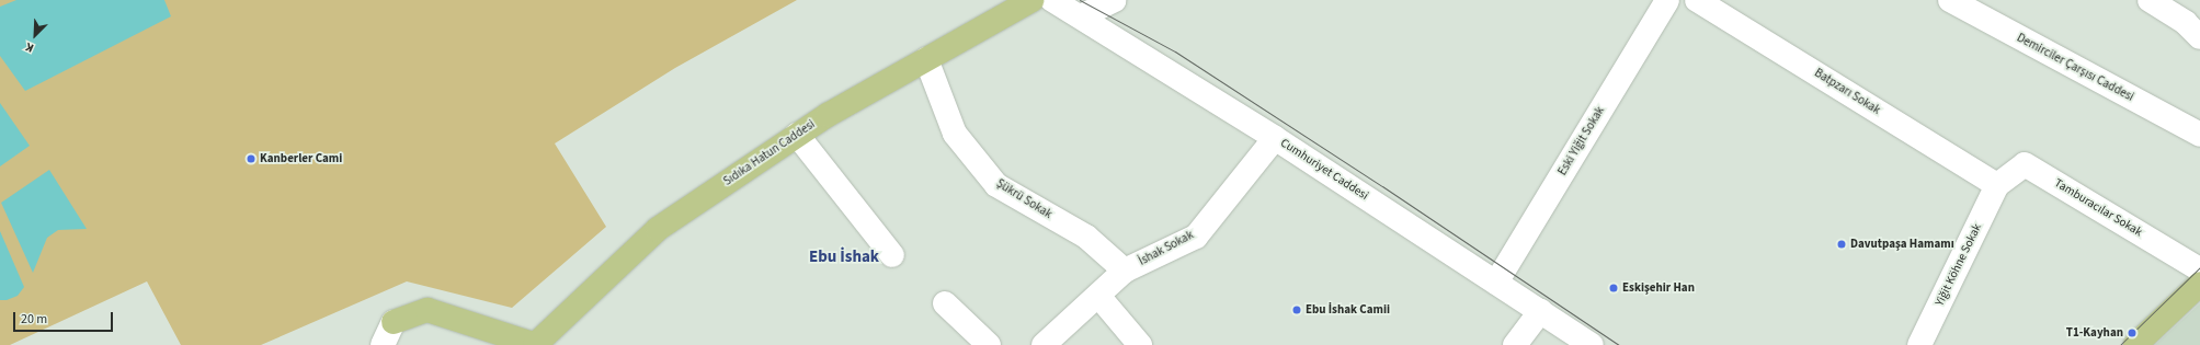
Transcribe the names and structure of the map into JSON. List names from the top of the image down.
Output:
{
  "streets": {
    "main road": ["Sıdıka Hatun Caddesi"],
    "street": [
      "Demirciler Çarşısı Caddesi",
      "Batpzarı Sokak",
      "Eski Yiğit Sokak",
      "Cumhuriyet Caddesi",
      "Şükrü Sokak",
      "Tamburacılar Sokak",
      "İshak Sokak",
      "Yiğit Köhne Sokak"
    ]
  },
  "crossings": [
    ["Batpzarı Sokak", "Tamburacılar Sokak"],
    ["Batpzarı Sokak", "Yiğit Köhne Sokak"],
    ["Eski Yiğit Sokak", "Cumhuriyet Caddesi"],
    ["Sıdıka Hatun Caddesi", "Şükrü Sokak"],
    ["Cumhuriyet Caddesi", "İshak Sokak"],
    ["Şükrü Sokak", "İshak Sokak"],
    ["Tamburacılar Sokak", "Yiğit Köhne Sokak"]
  ],
  "districts": ["Ebu İshak"],
  "places": [
    "Kanberler Cami",
    "Davutpaşa Hamamı",
    "Eskişehir Han",
    "Ebu İshak Camii",
    "T1-Kayhan"
  ],
  "scale_bar": "20 m",
  "north": "bottom left"
}
